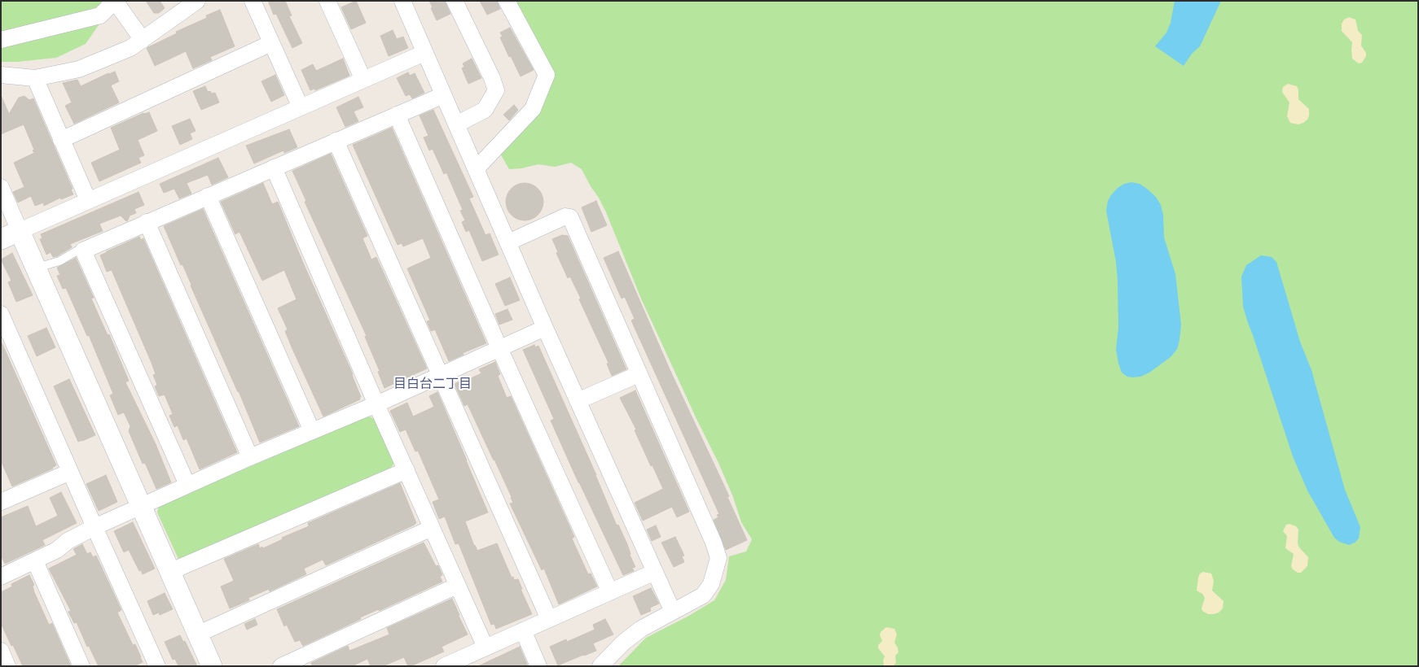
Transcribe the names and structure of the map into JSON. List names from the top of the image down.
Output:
{
  "districts": ["目白台二丁目"]
}
